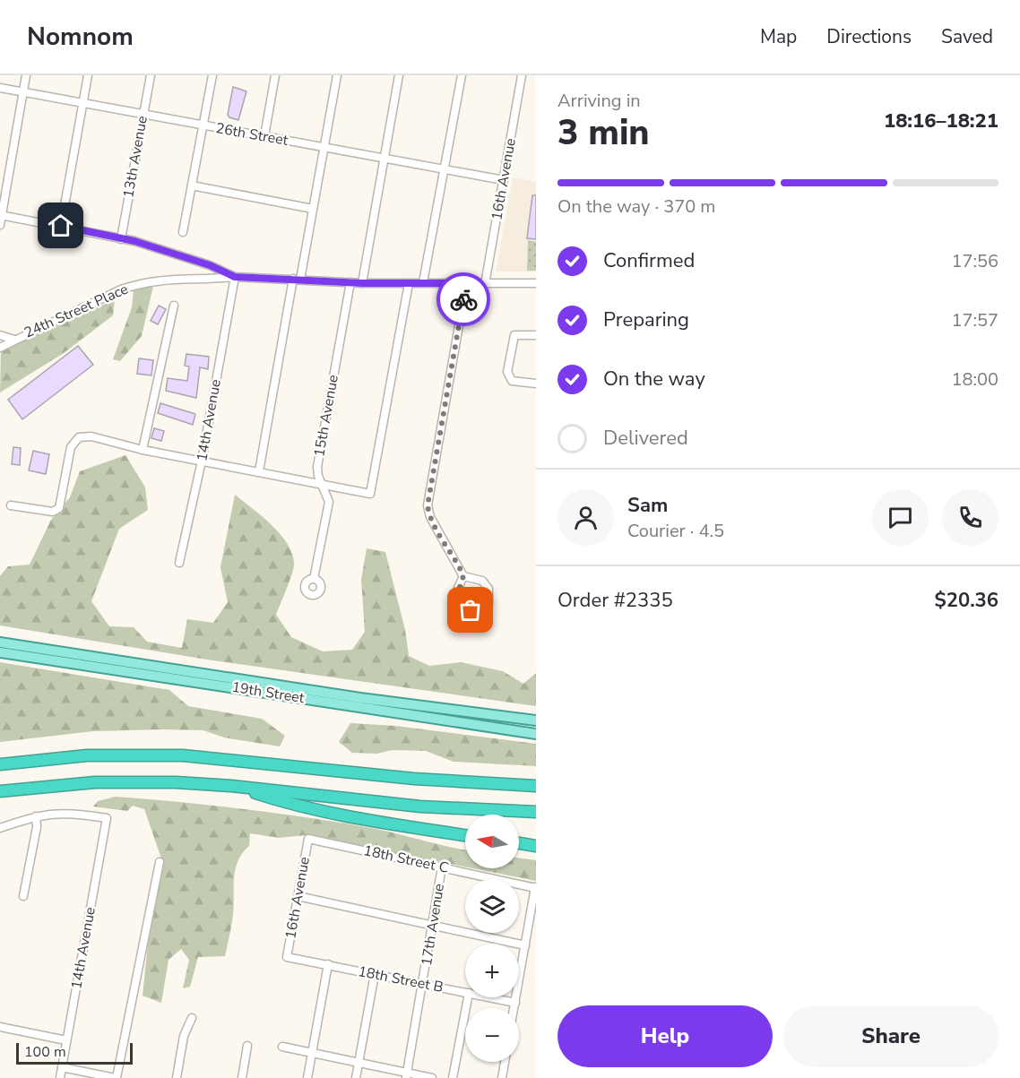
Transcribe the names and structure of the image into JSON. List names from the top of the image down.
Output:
{
  "streets": {
    "main road": ["19th Street"],
    "street": [
      "26th Street",
      "13th Avenue",
      "16th Avenue",
      "24th Street Place",
      "15th Avenue",
      "14th Avenue",
      "18th Street C",
      "17th Avenue",
      "18th Street B"
    ]
  },
  "crossings": [
    ["26th Street", "13th Avenue"],
    ["26th Street", "16th Avenue"],
    ["16th Avenue", "24th Street Place"],
    ["16th Avenue", "18th Street C"],
    ["16th Avenue", "18th Street B"],
    ["24th Street Place", "15th Avenue"],
    ["24th Street Place", "14th Avenue"],
    ["18th Street C", "17th Avenue"],
    ["17th Avenue", "18th Street B"]
  ],
  "scale_bar": "100 m",
  "north": "left",
  "page": {
    "header": "Nomnom",
    "nav": ["Map", "Directions", "Saved"],
    "heading": ["3 min", "Arriving in", "18:16–18:21"],
    "panel": [
      "Sam",
      "Courier · 4.5",
      "Order #2335",
      "$20.36"
    ],
    "bar": "On the way · 370 m",
    "list": [
      ["Confirmed", "17:56"],
      ["Preparing", "17:57"],
      ["On the way", "18:00"],
      "Delivered"
    ],
    "map_buttons": ["+", "−"],
    "buttons": ["Help", "Share"],
    "scale": "100 m"
  }
}
